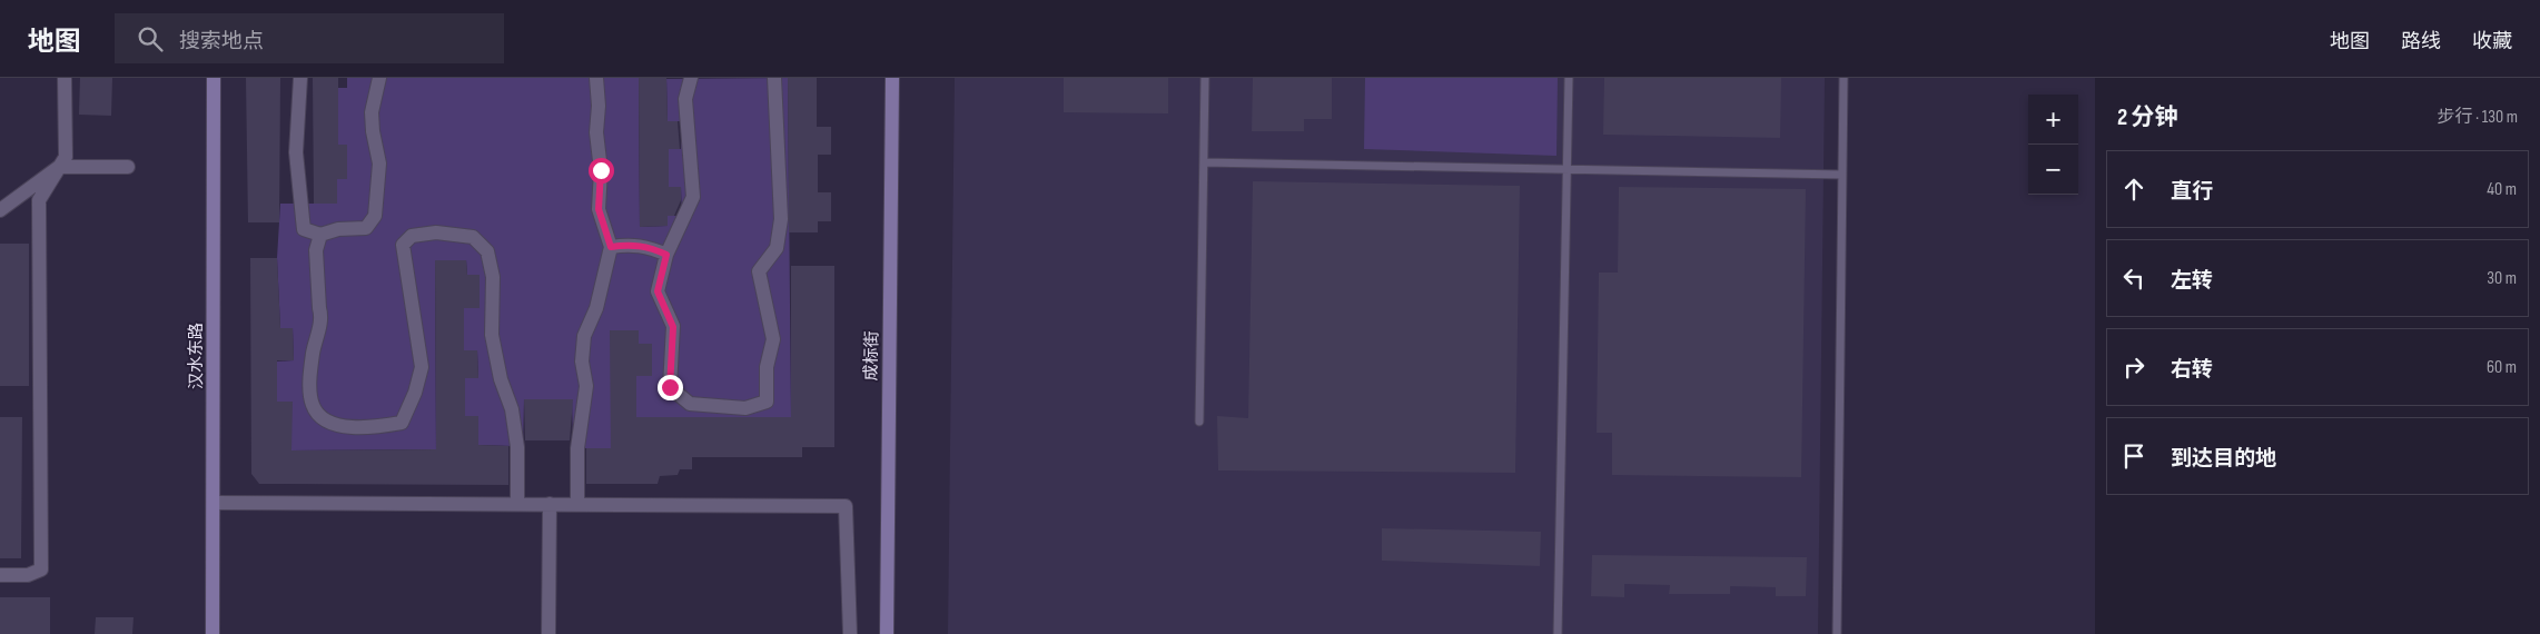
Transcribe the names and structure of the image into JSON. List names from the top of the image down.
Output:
{
  "streets": {
    "street": ["汉水东路", "成标街"]
  },
  "page": {
    "header": "地图",
    "search": "搜索地点",
    "nav": ["地图", "路线", "收藏"],
    "heading": ["2 分钟", "步行 · 130 m"],
    "map_buttons": ["+", "−"],
    "list": [
      ["直行", "40 m"],
      ["左转", "30 m"],
      ["右转", "60 m"],
      "到达目的地"
    ]
  }
}
